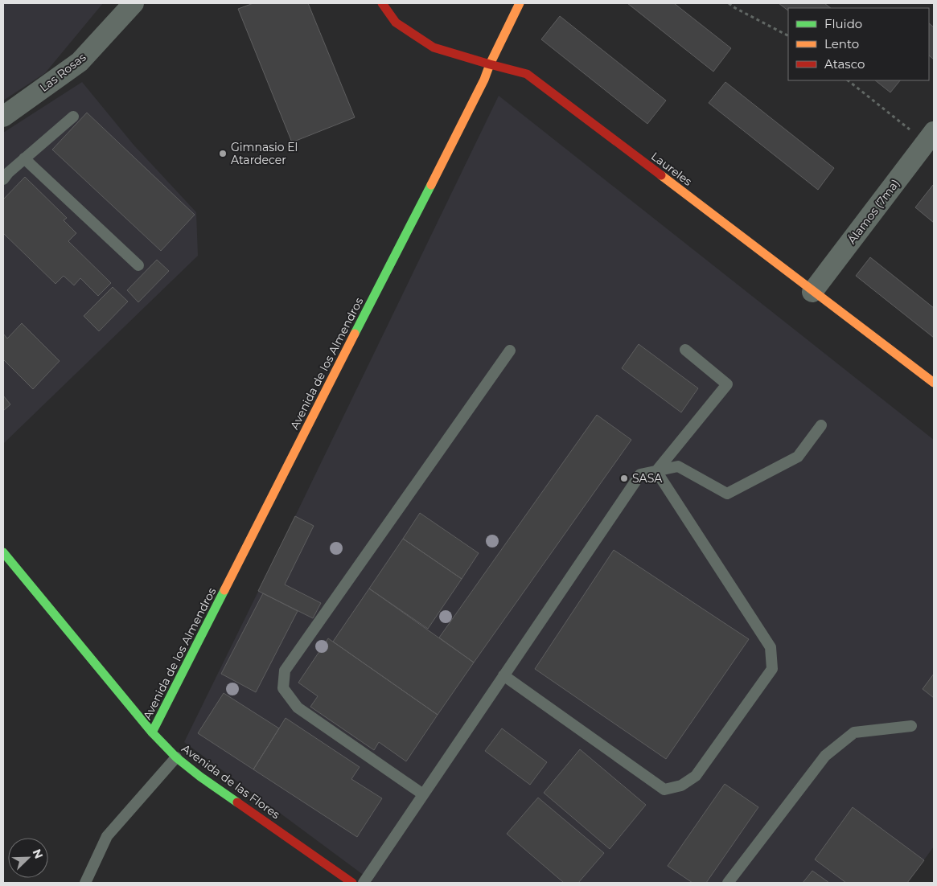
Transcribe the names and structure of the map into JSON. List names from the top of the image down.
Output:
{
  "streets": {
    "street": [
      "Las Rosas",
      "Laureles",
      "Álamos (7ma)",
      "Avenida de los Almendros",
      "Avenida de las Flores"
    ]
  },
  "crossings": [
    ["Laureles", "Álamos (7ma)"],
    ["Laureles", "Avenida de los Almendros"],
    ["Avenida de los Almendros", "Avenida de las Flores"]
  ],
  "places": ["Gimnasio El Atardecer", "SASA"],
  "legend": ["Fluido", "Lento", "Atasco"],
  "north": "top right"
}
